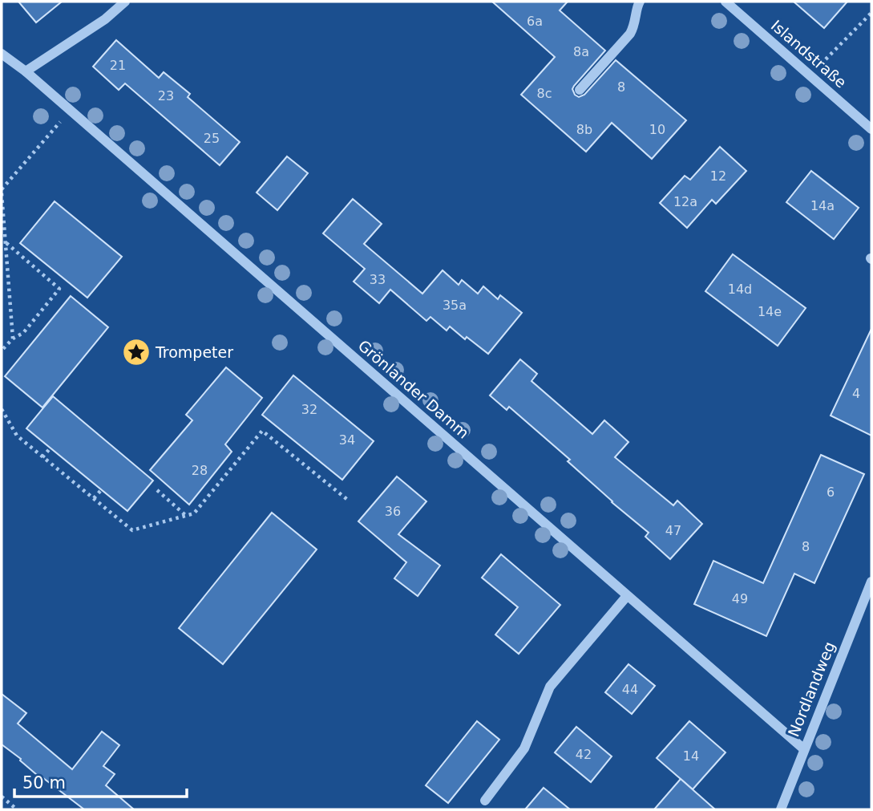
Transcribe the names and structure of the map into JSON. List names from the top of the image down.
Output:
{
  "streets": {
    "street": ["Islandstraße", "Grönlander Damm", "Nordlandweg"]
  },
  "crossings": [
    ["Grönlander Damm", "Nordlandweg"]
  ],
  "places": {
    "place": ["Trompeter"]
  },
  "house_numbers": [
    "6a",
    "8a",
    "21",
    "8",
    "8c",
    "23",
    "8b",
    "10",
    "25",
    "12",
    "12a",
    "14a",
    "33",
    "14d",
    "35a",
    "14e",
    "4",
    "32",
    "34",
    "28",
    "6",
    "36",
    "47",
    "8",
    "49",
    "44",
    "42",
    "14"
  ],
  "scale_bar": "50 m"
}
